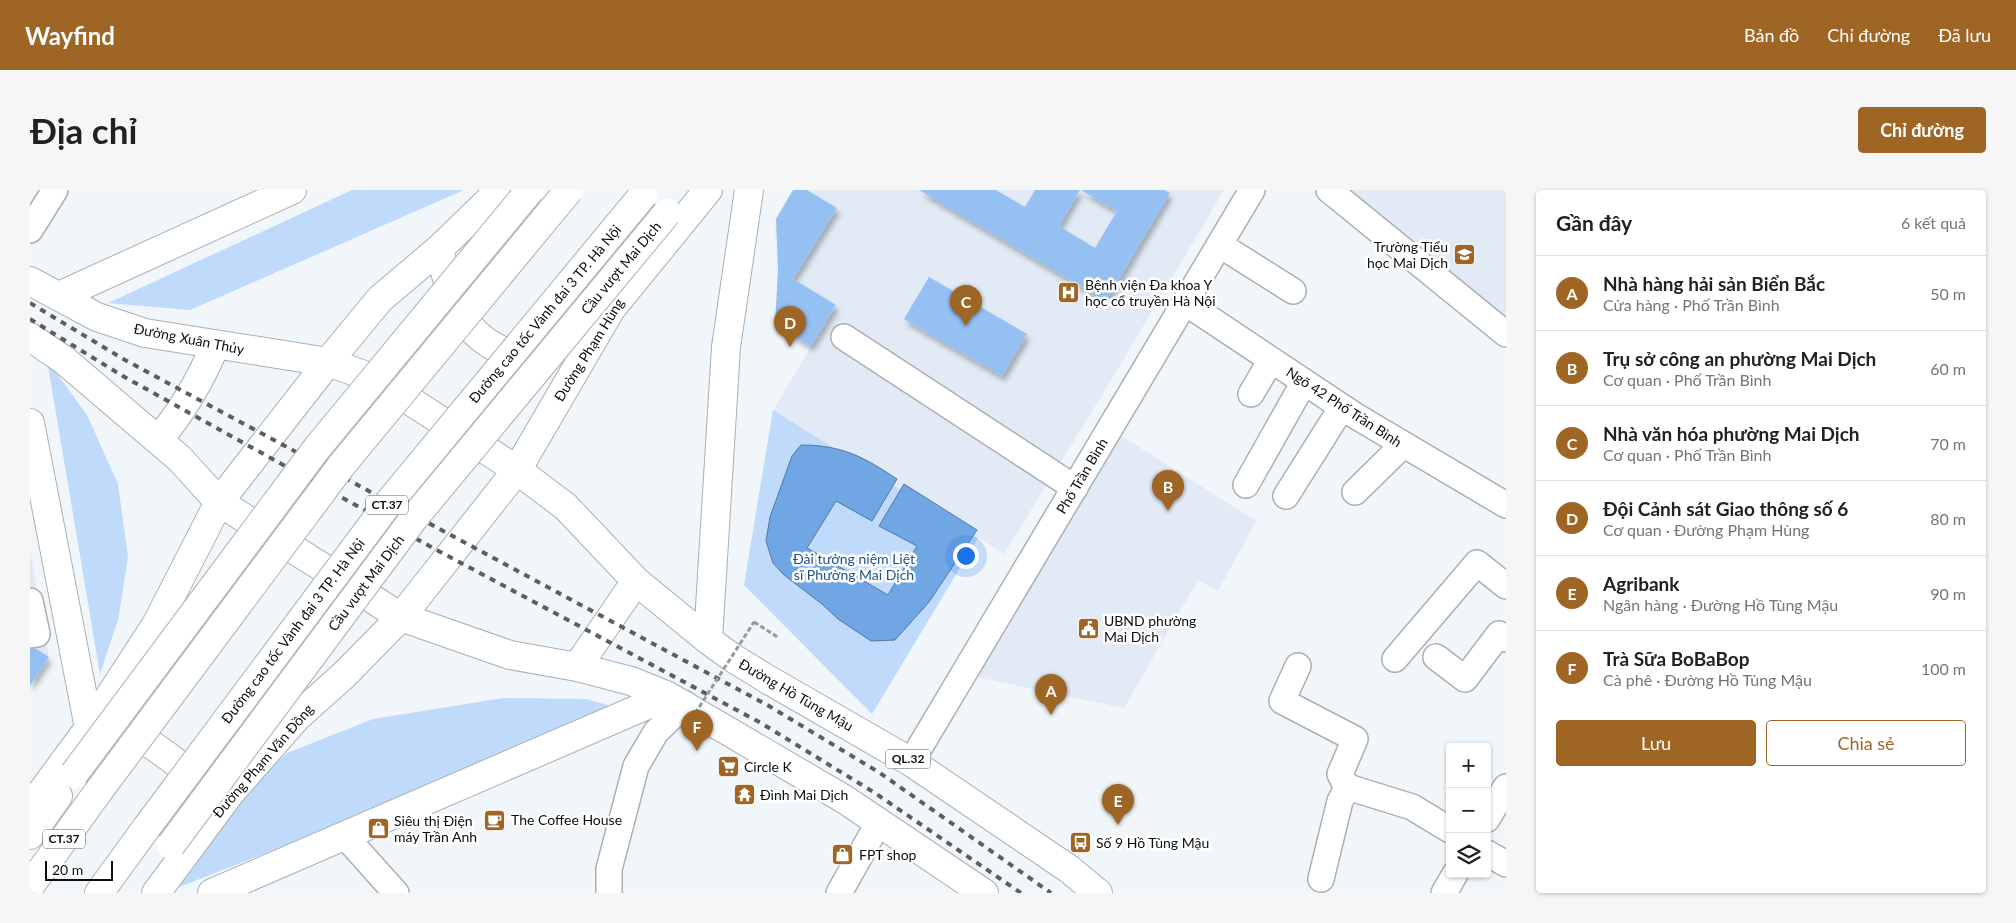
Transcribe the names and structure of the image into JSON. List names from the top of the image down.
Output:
{
  "streets": {
    "main road": [
      "Cầu vượt Mai Dịch",
      "Đường cao tốc Vành đai 3 TP. Hà Nội",
      "Đường Xuân Thủy",
      "Đường Phạm Hùng",
      "CT.37",
      "Đường Hồ Tùng Mậu",
      "QL.32",
      "Đường Phạm Văn Đồng"
    ],
    "street": ["Ngõ 42 Phố Trần Bình", "Phố Trần Bình"]
  },
  "crossings": [
    ["Đường Xuân Thủy", "Đường Phạm Hùng"],
    ["Đường Xuân Thủy", "Đường Hồ Tùng Mậu"],
    ["Đường Phạm Hùng", "Đường Hồ Tùng Mậu"],
    ["Đường Phạm Hùng", "Đường Phạm Văn Đồng"],
    ["Ngõ 42 Phố Trần Bình", "Phố Trần Bình"],
    ["Phố Trần Bình", "Đường Hồ Tùng Mậu"]
  ],
  "parks": ["Đài tưởng niệm Liệt sĩ Phường Mai Dịch"],
  "places": {
    "school or university": ["Trường Tiểu học Mai Dịch"],
    "hospital": ["Bệnh viện Đa khoa Y học cổ truyền Hà Nội"],
    "public building": ["UBND phường Mai Dịch"],
    "supermarket": ["Circle K"],
    "temple": ["Đình Mai Dịch"],
    "cafe": ["The Coffee House"],
    "shop": ["Siêu thị Điện máy Trần Anh", "FPT shop"],
    "bus stop": ["Số 9 Hồ Tùng Mậu"]
  },
  "scale_bar": "20 m",
  "page": {
    "header": "Wayfind",
    "nav": ["Bản đồ", "Chỉ đường", "Đã lưu"],
    "buttons": [
      "Chỉ đường",
      ["Lưu", "Chia sẻ"]
    ],
    "title": "Địa chỉ",
    "heading": ["Gần đây", "6 kết quả"],
    "list": [
      {
        "mark": "A",
        "name": "Nhà hàng hải sản Biển Bắc",
        "note": "Cửa hàng · Phố Trần Bình",
        "value": "50 m"
      },
      {
        "mark": "B",
        "name": "Trụ sở công an phường Mai Dịch",
        "note": "Cơ quan · Phố Trần Bình",
        "value": "60 m"
      },
      {
        "mark": "C",
        "name": "Nhà văn hóa phường Mai Dịch",
        "note": "Cơ quan · Phố Trần Bình",
        "value": "70 m"
      },
      {
        "mark": "D",
        "name": "Đội Cảnh sát Giao thông số 6",
        "note": "Cơ quan · Đường Phạm Hùng",
        "value": "80 m"
      },
      {
        "mark": "E",
        "name": "Agribank",
        "note": "Ngân hàng · Đường Hồ Tùng Mậu",
        "value": "90 m"
      },
      {
        "mark": "F",
        "name": "Trà Sữa BoBaBop",
        "note": "Cà phê · Đường Hồ Tùng Mậu",
        "value": "100 m"
      }
    ],
    "pins": [
      "C",
      "D",
      "B",
      "A",
      "F",
      "E"
    ],
    "map_buttons": ["+", "−"],
    "scale": "20 m"
  }
}
